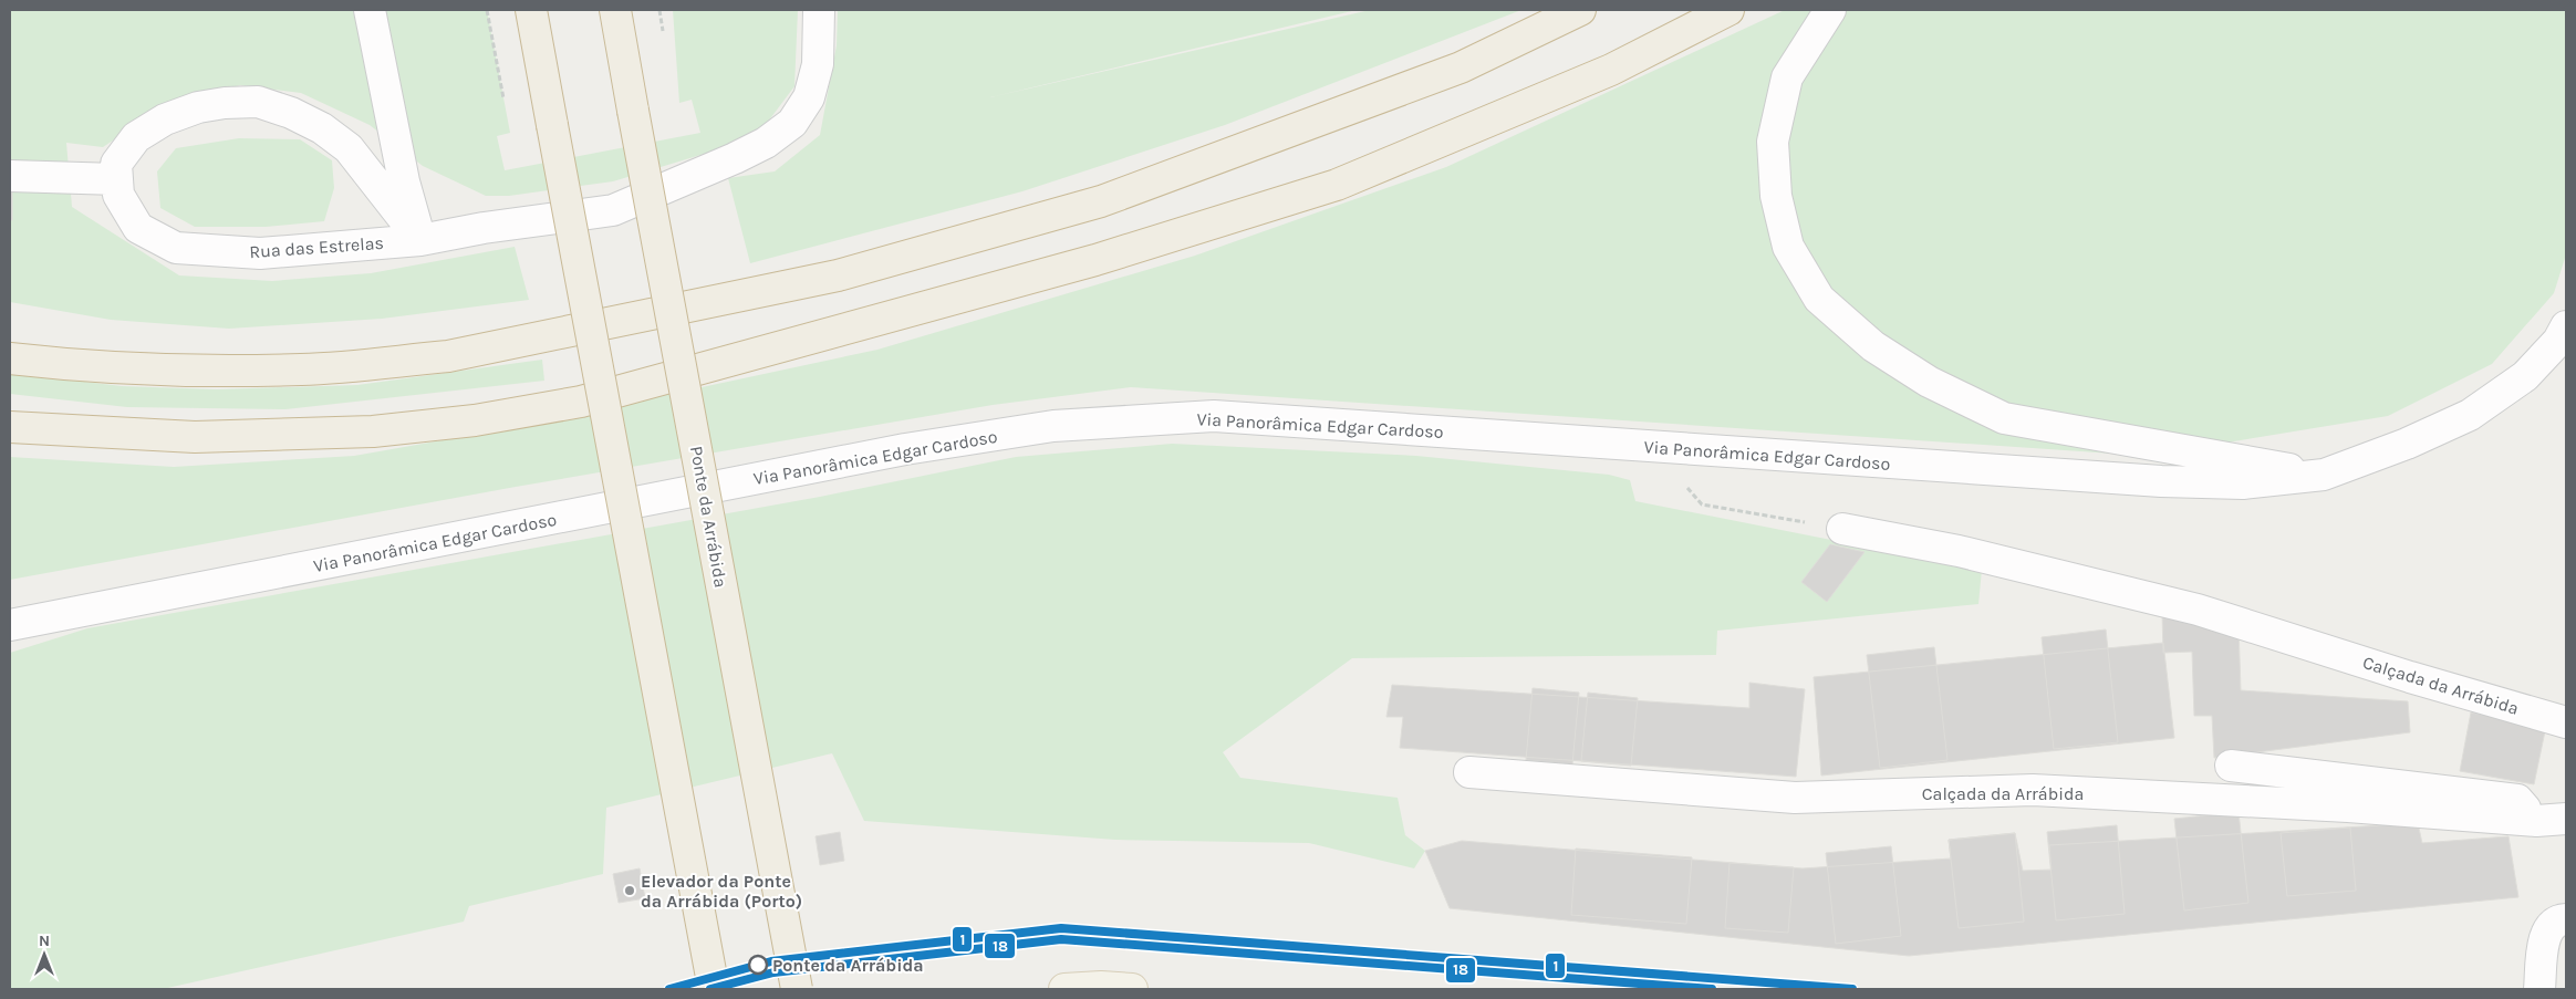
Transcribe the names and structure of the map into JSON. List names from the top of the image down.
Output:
{
  "streets": {
    "highway": ["Ponte da Arrábida"],
    "street": ["Rua das Estrelas", "Via Panorâmica Edgar Cardoso", "Calçada da Arrábida"]
  },
  "places": ["Elevador da Ponte da Arrábida (Porto)", "Ponte da Arrábida"],
  "lines": ["transit line 1", "transit line 18"],
  "north": "top"
}
